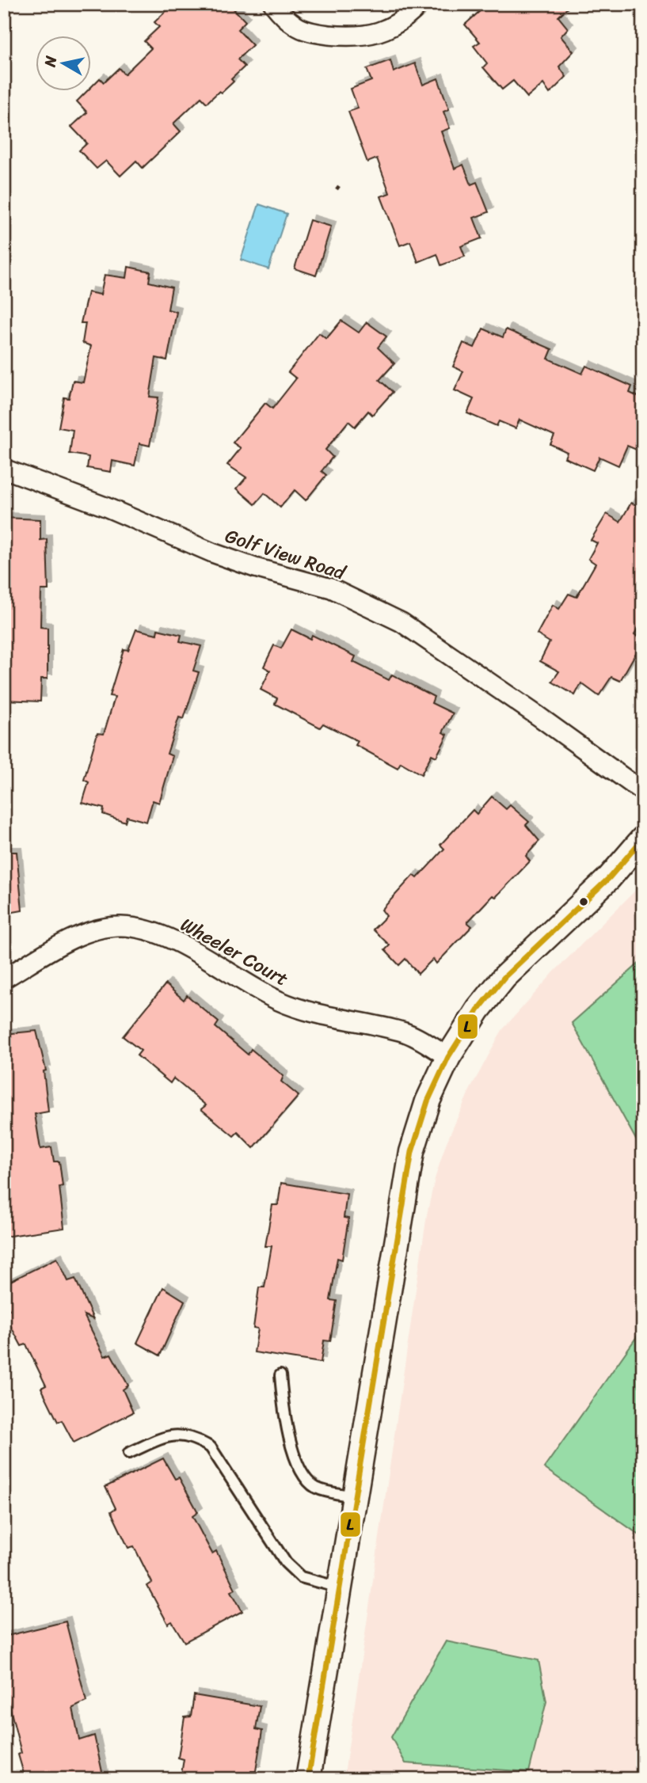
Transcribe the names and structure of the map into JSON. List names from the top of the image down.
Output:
{
  "streets": {
    "street": ["Golf View Road", "Wheeler Court"]
  },
  "lines": ["transit line L"],
  "north": "left"
}
